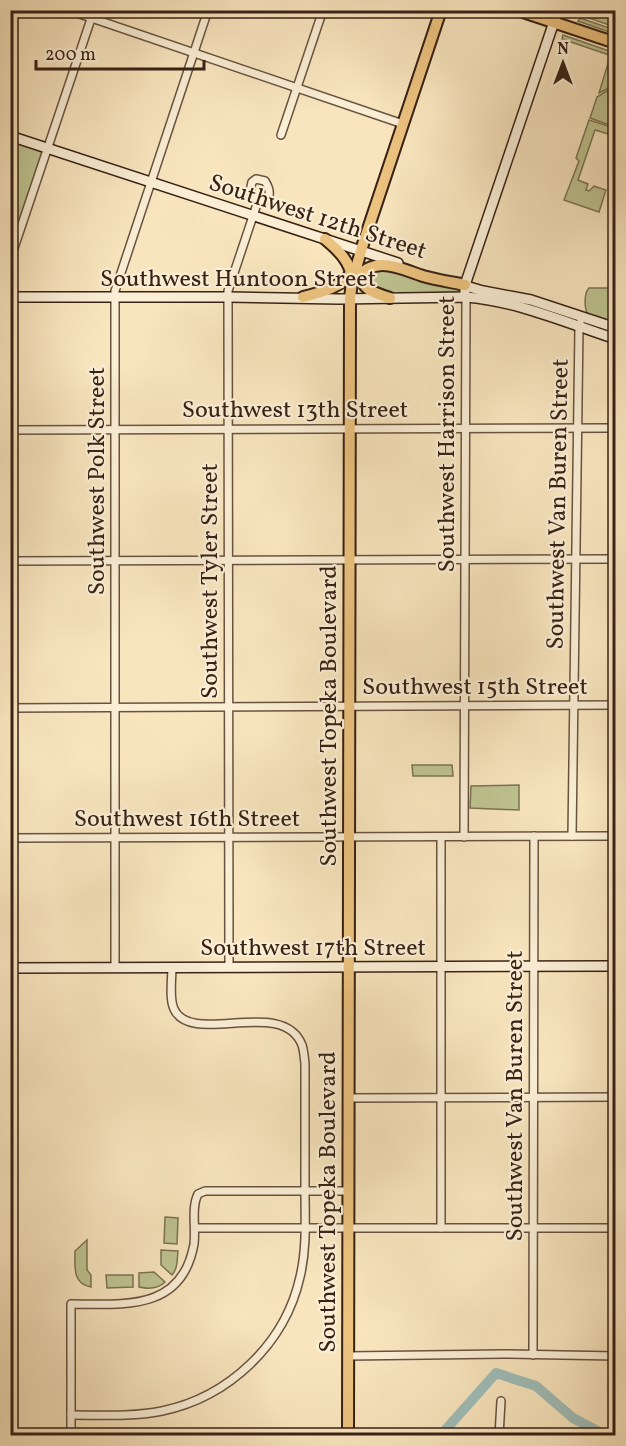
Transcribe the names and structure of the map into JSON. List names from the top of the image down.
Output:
{
  "streets": {
    "main road": [
      "Southwest 12th Street",
      "Southwest Huntoon Street",
      "Southwest Harrison Street",
      "Southwest Topeka Boulevard",
      "Southwest 17th Street"
    ],
    "street": [
      "Southwest 13th Street",
      "Southwest Polk Street",
      "Southwest Van Buren Street",
      "Southwest Tyler Street",
      "Southwest 15th Street",
      "Southwest 16th Street"
    ]
  },
  "crossings": [
    ["Southwest 12th Street", "Southwest Huntoon Street"],
    ["Southwest 12th Street", "Southwest Harrison Street"],
    ["Southwest 12th Street", "Southwest Polk Street"],
    ["Southwest 12th Street", "Southwest Van Buren Street"],
    ["Southwest 12th Street", "Southwest Tyler Street"],
    ["Southwest 12th Street", "Southwest Topeka Boulevard"],
    ["Southwest Huntoon Street", "Southwest Harrison Street"],
    ["Southwest Huntoon Street", "Southwest Polk Street"],
    ["Southwest Huntoon Street", "Southwest Tyler Street"],
    ["Southwest Huntoon Street", "Southwest Topeka Boulevard"],
    ["Southwest 13th Street", "Southwest Harrison Street"],
    ["Southwest 13th Street", "Southwest Polk Street"],
    ["Southwest 13th Street", "Southwest Van Buren Street"],
    ["Southwest 13th Street", "Southwest Tyler Street"],
    ["Southwest 13th Street", "Southwest Topeka Boulevard"],
    ["Southwest Harrison Street", "Southwest 15th Street"],
    ["Southwest Harrison Street", "Southwest 16th Street"],
    ["Southwest Polk Street", "Southwest 15th Street"],
    ["Southwest Polk Street", "Southwest 16th Street"],
    ["Southwest Polk Street", "Southwest 17th Street"],
    ["Southwest Van Buren Street", "Southwest 15th Street"],
    ["Southwest Van Buren Street", "Southwest 16th Street"],
    ["Southwest Van Buren Street", "Southwest 17th Street"],
    ["Southwest Tyler Street", "Southwest 15th Street"],
    ["Southwest Tyler Street", "Southwest 16th Street"],
    ["Southwest Tyler Street", "Southwest 17th Street"],
    ["Southwest 15th Street", "Southwest Topeka Boulevard"],
    ["Southwest Topeka Boulevard", "Southwest 16th Street"],
    ["Southwest Topeka Boulevard", "Southwest 17th Street"]
  ],
  "scale_bar": "200 m",
  "north": "top"
}
